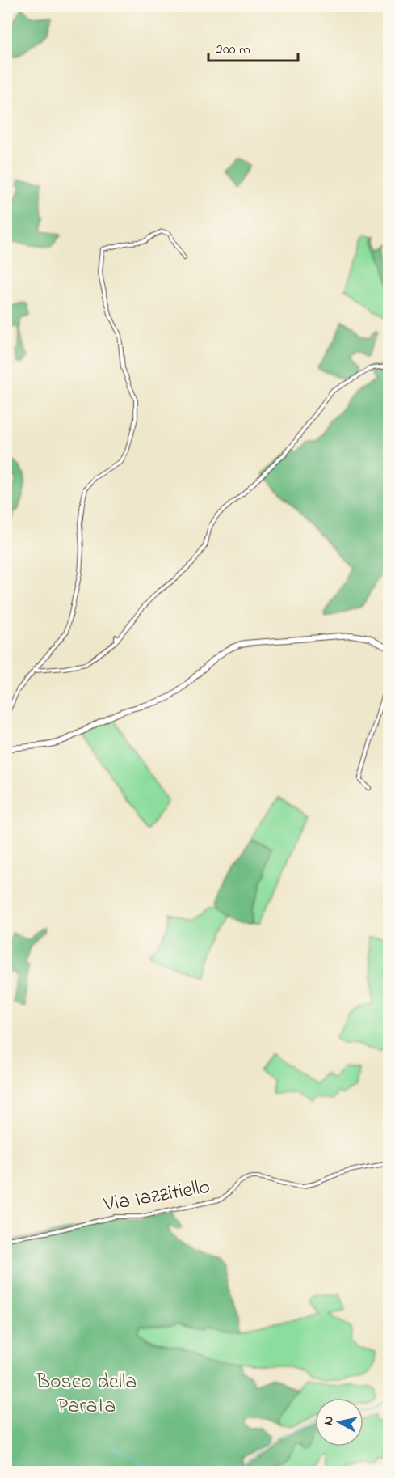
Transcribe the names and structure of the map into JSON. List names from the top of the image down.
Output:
{
  "streets": {
    "street": ["Via Iazzitiello"]
  },
  "parks": ["Bosco della Parata"],
  "scale_bar": "200 m",
  "north": "left"
}
